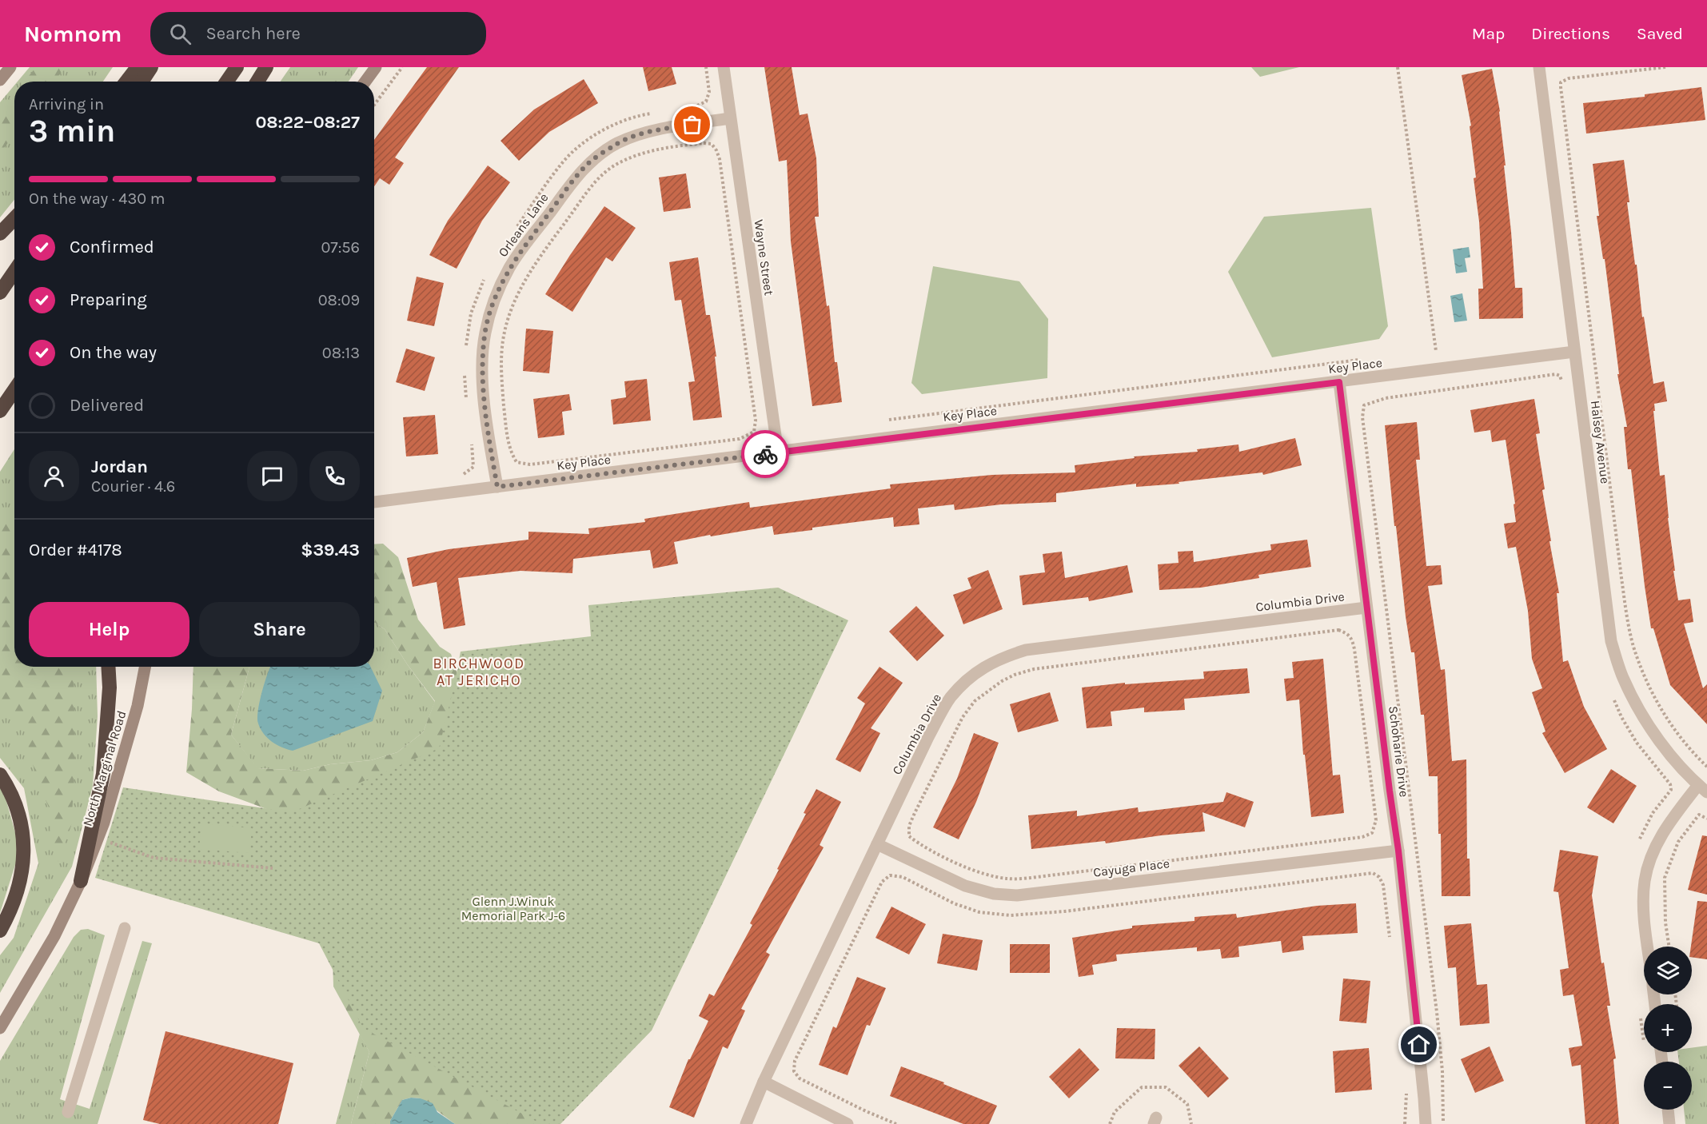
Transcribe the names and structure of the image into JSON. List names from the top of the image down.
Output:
{
  "streets": {
    "main road": ["North Marginal Road"],
    "street": [
      "Orleans Lane",
      "Wayne Street",
      "Key Place",
      "Halsey Avenue",
      "Columbia Drive",
      "Schoharie Drive",
      "Cayuga Place"
    ]
  },
  "crossings": [
    ["Orleans Lane", "Wayne Street"],
    ["Orleans Lane", "Key Place"],
    ["Wayne Street", "Key Place"],
    ["Key Place", "Halsey Avenue"],
    ["Key Place", "Schoharie Drive"],
    ["Columbia Drive", "Schoharie Drive"],
    ["Columbia Drive", "Cayuga Place"],
    ["Schoharie Drive", "Cayuga Place"]
  ],
  "districts": ["BIRCHWOOD AT JERICHO"],
  "parks": ["Glenn J.Winuk Memorial Park J-6"],
  "page": {
    "header": "Nomnom",
    "search": "Search here",
    "nav": ["Map", "Directions", "Saved"],
    "heading": ["3 min", "Arriving in", "08:22–08:27"],
    "panel": [
      "Jordan",
      "Courier · 4.6",
      "Order #4178",
      "$39.43"
    ],
    "bar": "On the way · 430 m",
    "list": [
      ["Confirmed", "07:56"],
      ["Preparing", "08:09"],
      ["On the way", "08:13"],
      "Delivered"
    ],
    "buttons": ["Help", "Share"],
    "map_buttons": ["+", "−"]
  }
}
